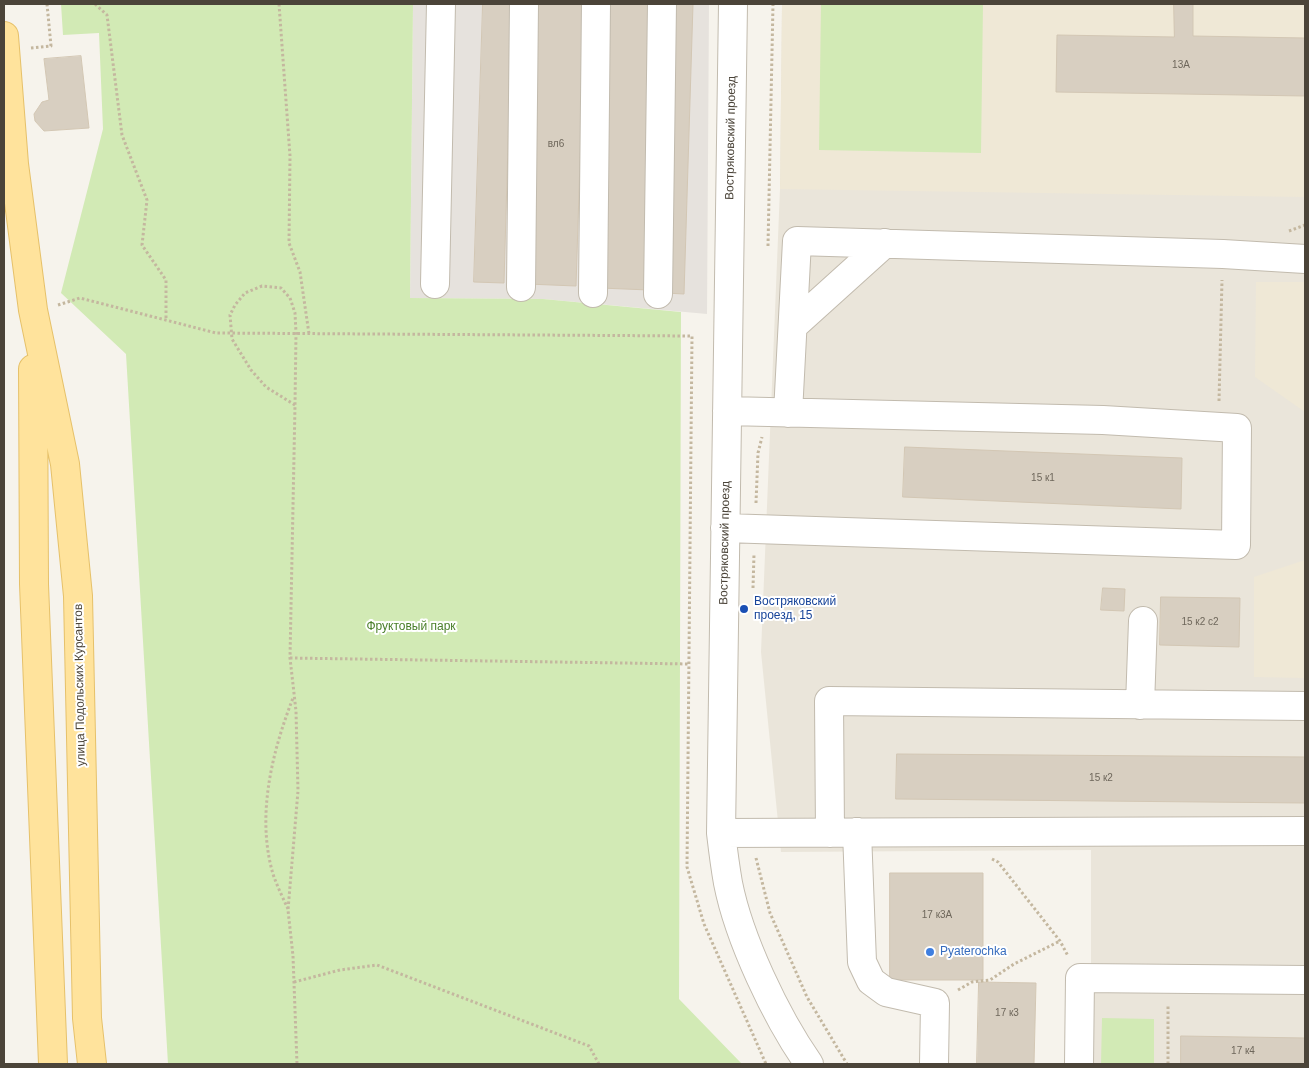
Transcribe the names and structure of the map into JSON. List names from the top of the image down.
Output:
{
  "streets": {
    "main road": ["улица Подольских Курсантов"],
    "street": ["Востряковский проезд"]
  },
  "parks": ["Фруктовый парк"],
  "places": ["Востряковский проезд, 15", "Pyaterochka"],
  "house_numbers": [
    "13А",
    "вл6",
    "15 к1",
    "15 к2 с2",
    "15 к2",
    "17 к3А",
    "17 к3",
    "17 к4"
  ]
}
